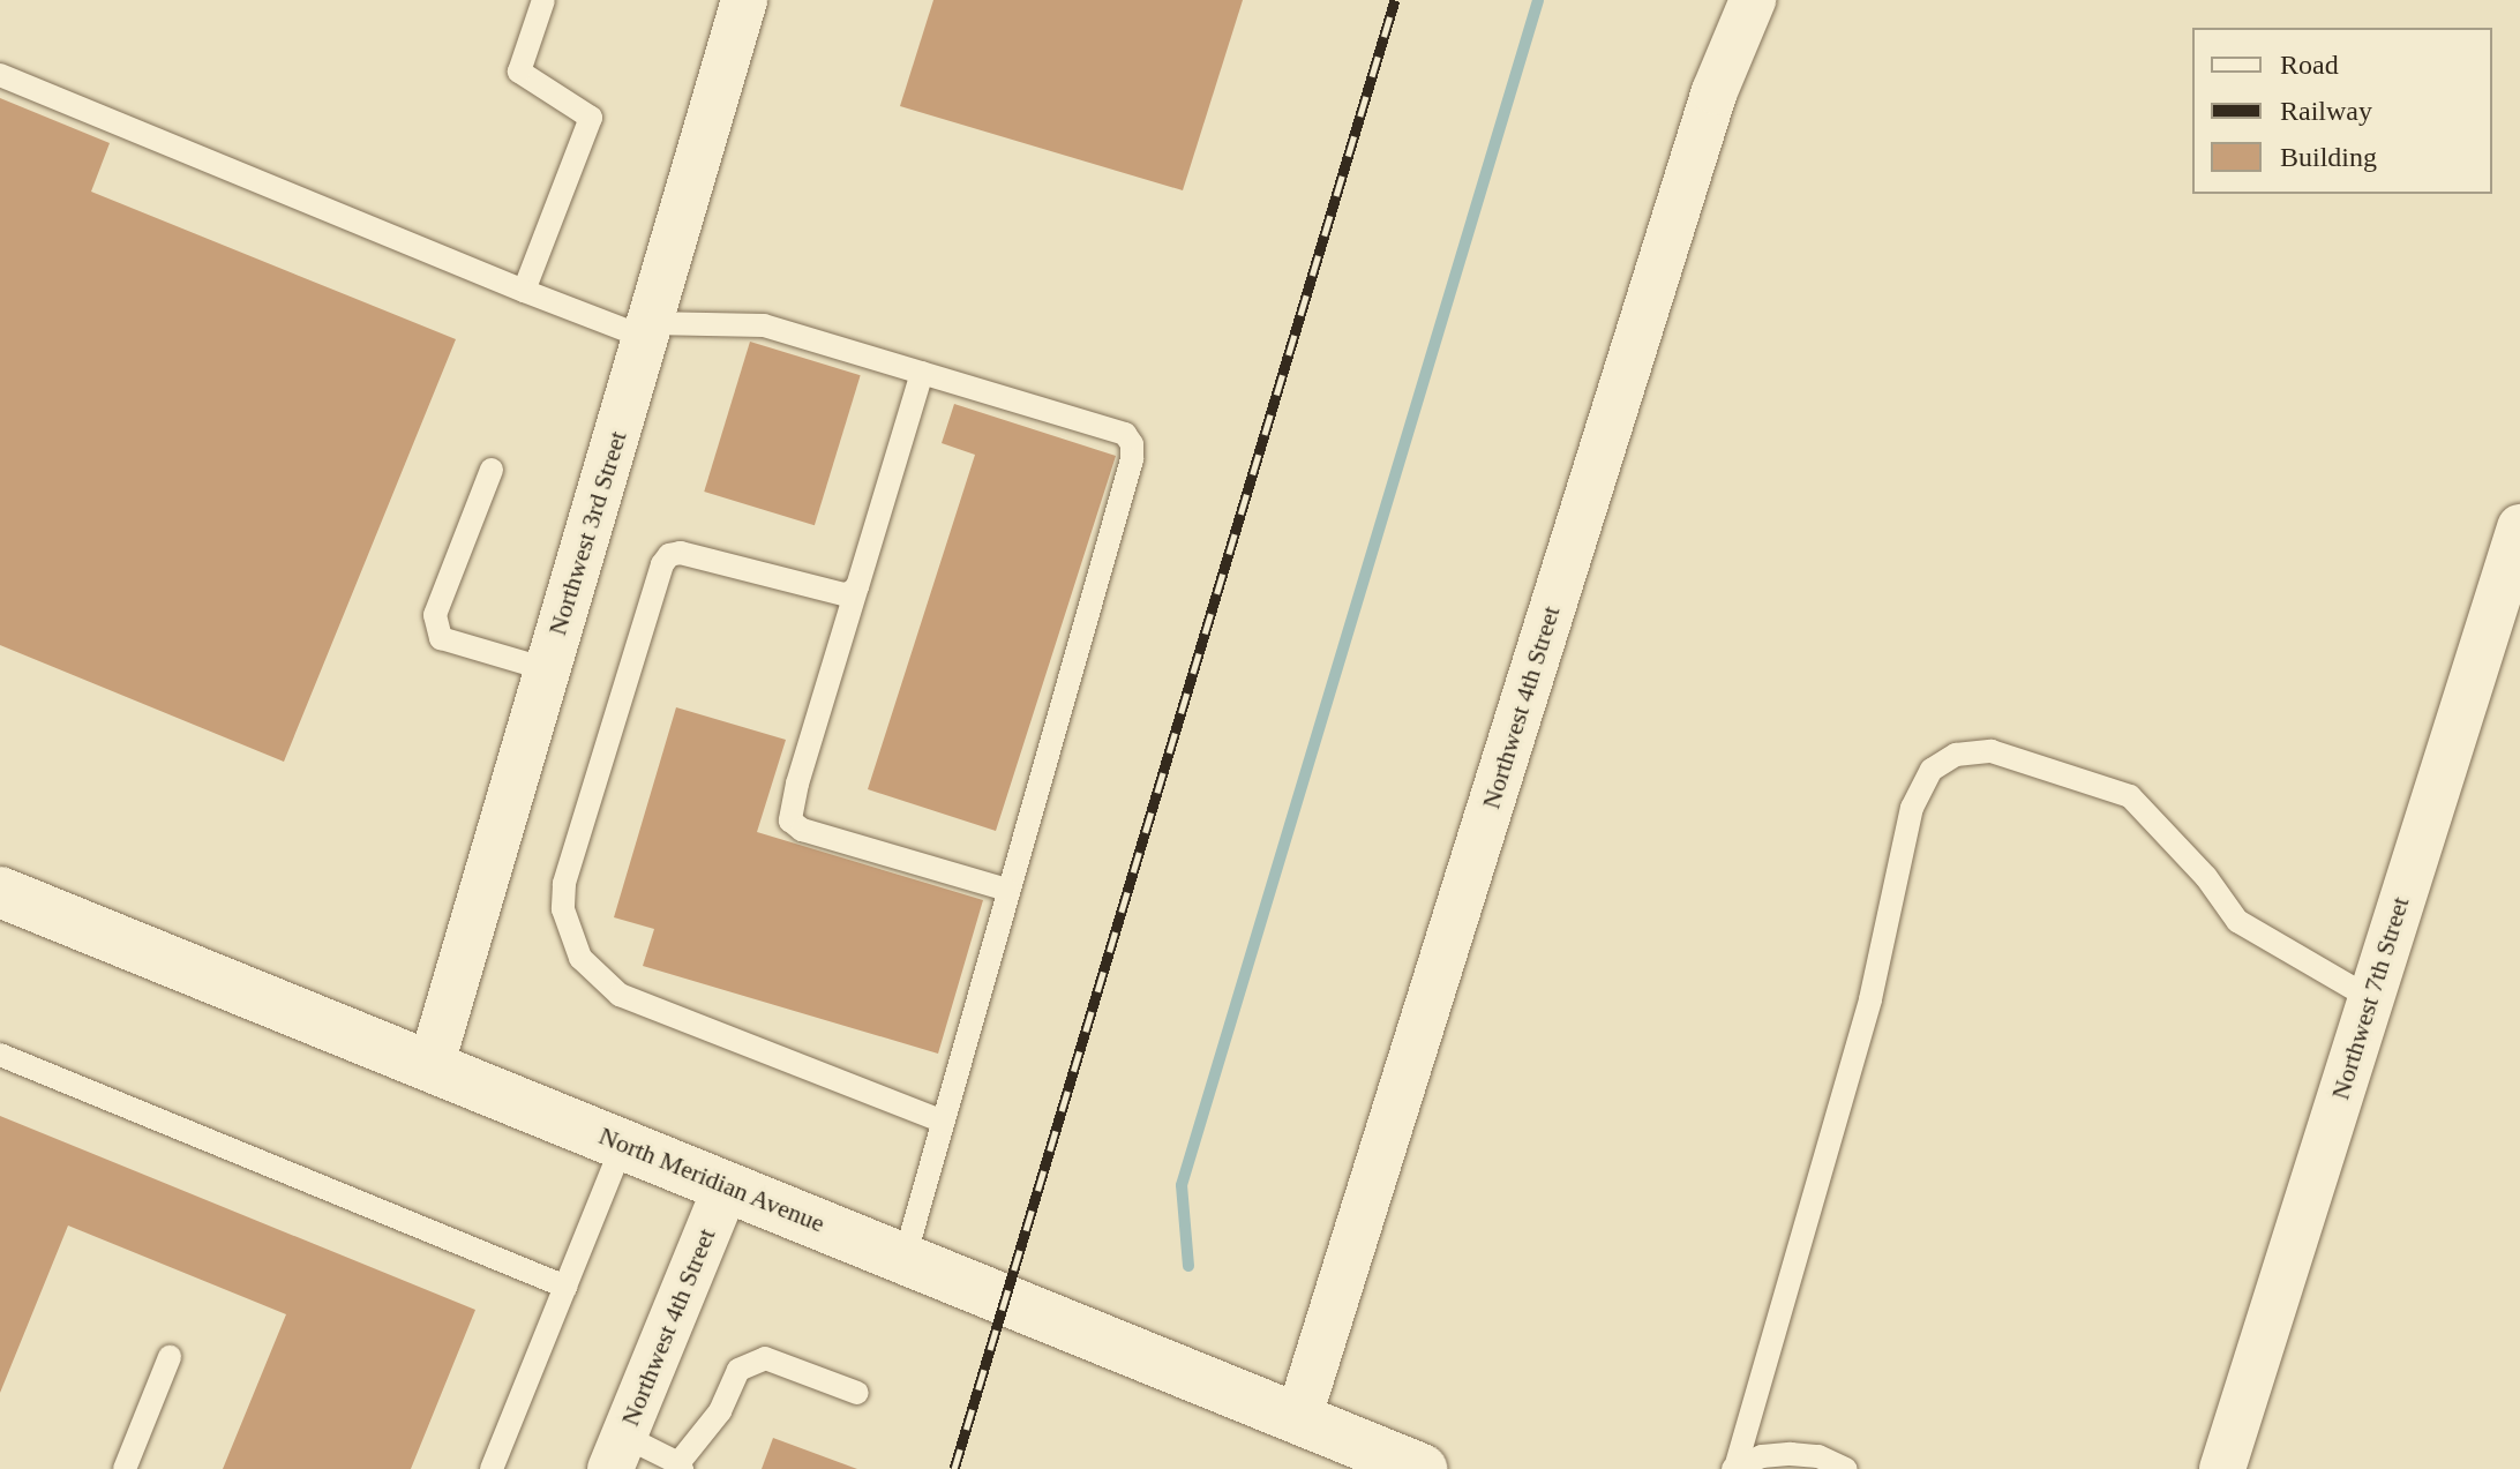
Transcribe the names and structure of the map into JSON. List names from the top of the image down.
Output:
{
  "streets": {
    "main road": ["North Meridian Avenue"],
    "street": ["Northwest 3rd Street", "Northwest 4th Street", "Northwest 7th Street"]
  },
  "crossings": [
    ["Northwest 3rd Street", "North Meridian Avenue"],
    ["Northwest 4th Street", "North Meridian Avenue"]
  ],
  "legend": ["Road", "Railway", "Building"]
}
